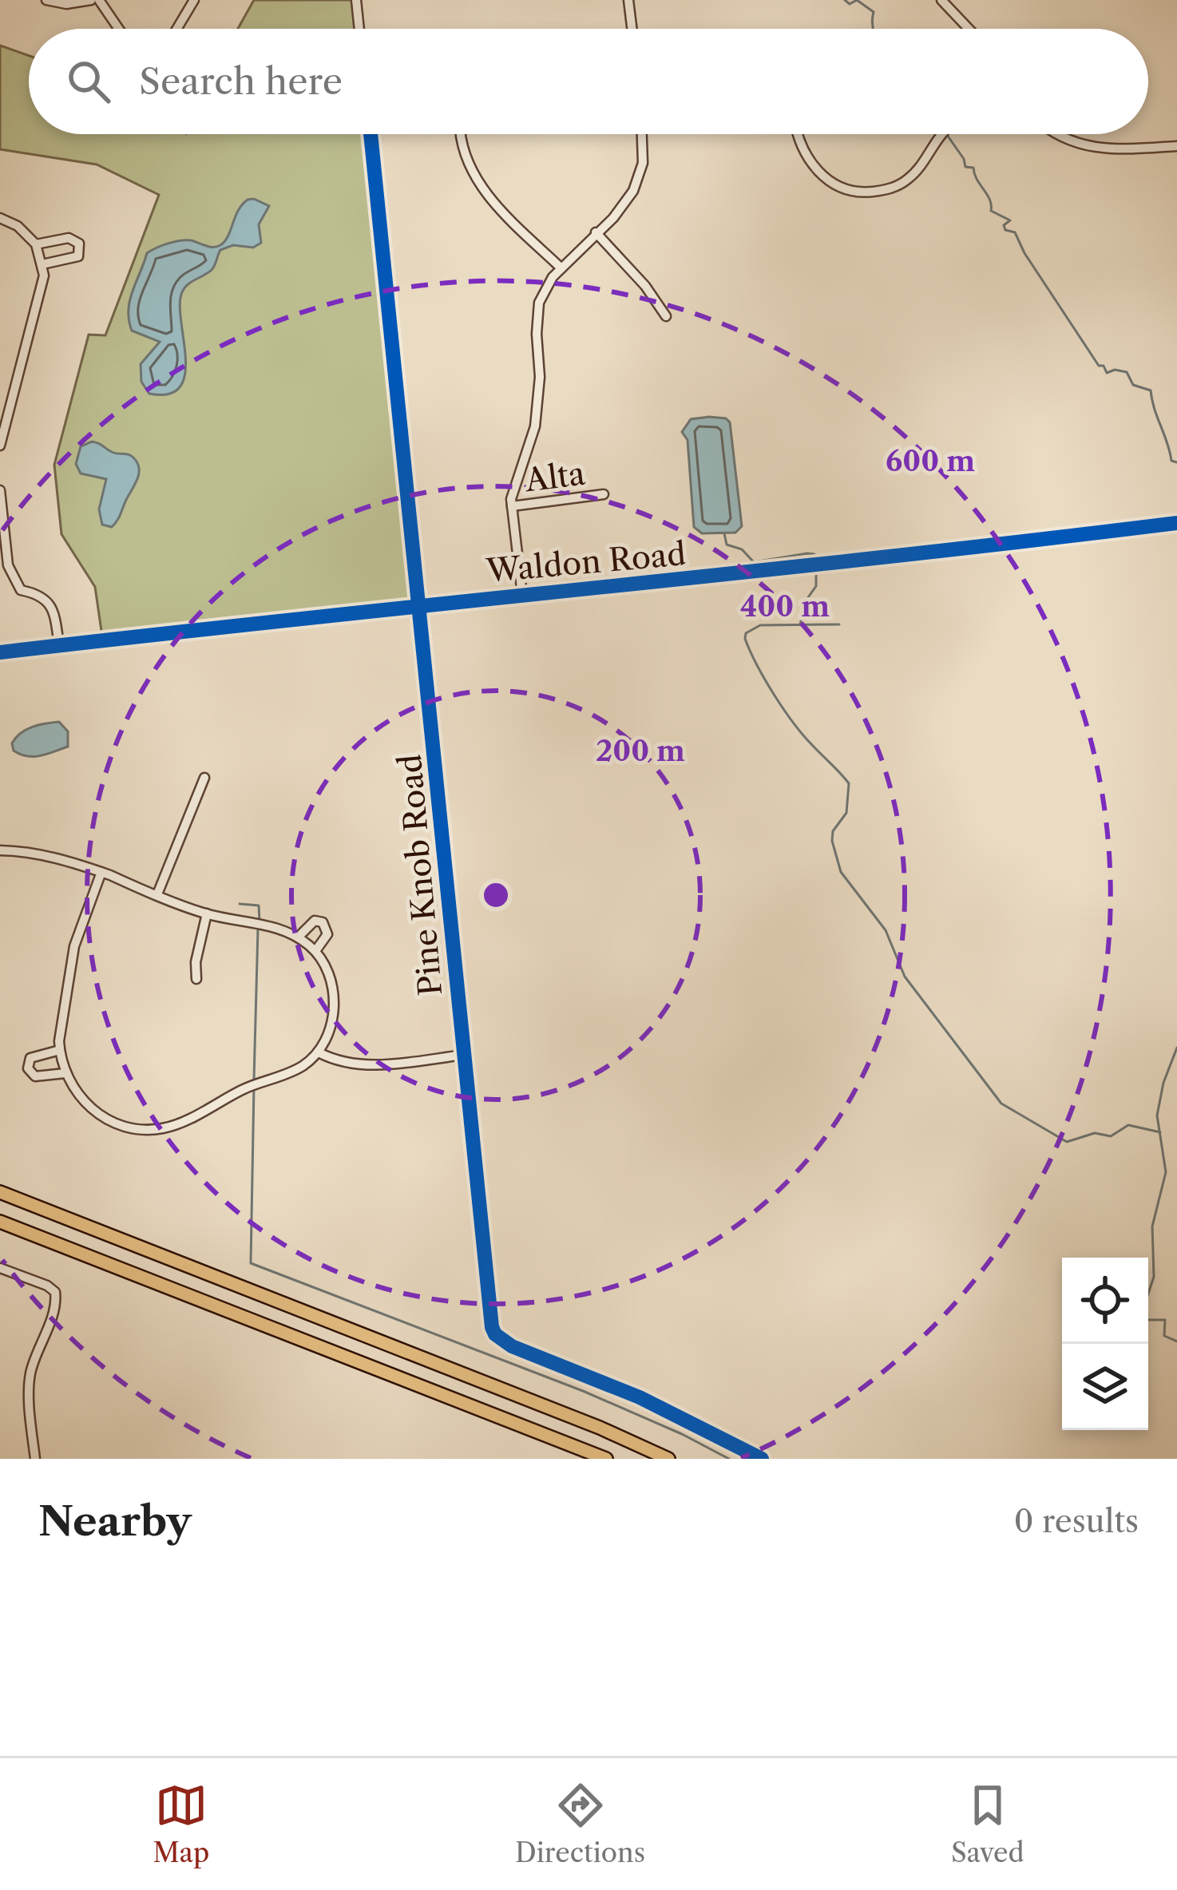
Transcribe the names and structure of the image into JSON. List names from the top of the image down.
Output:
{
  "streets": {
    "street": ["Alta", "Waldon Road", "Pine Knob Road"]
  },
  "crossings": [
    ["Waldon Road", "Pine Knob Road"]
  ],
  "page": {
    "search": "Search here",
    "heading": ["Nearby", "0 results"],
    "nav": ["Map", "Directions", "Saved"]
  },
  "rings": ["600 m", "400 m", "200 m"]
}
